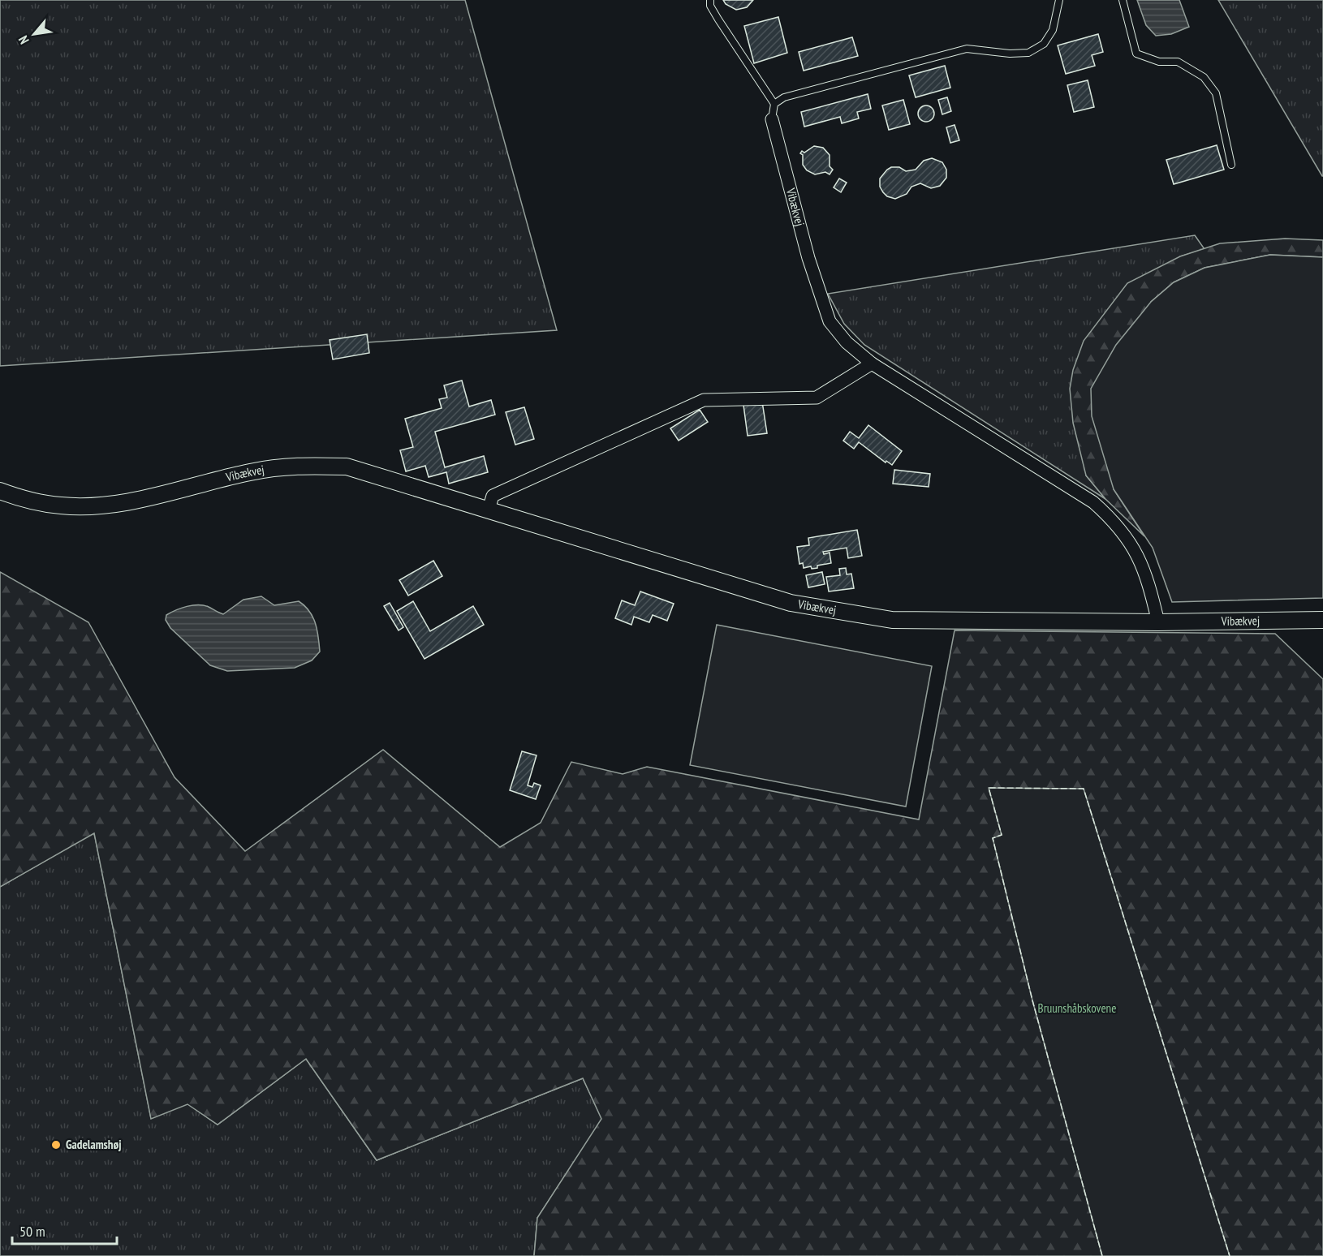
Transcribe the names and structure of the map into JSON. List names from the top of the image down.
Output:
{
  "streets": {
    "street": ["Vibækvej"]
  },
  "parks": ["Bruunshåbskovene"],
  "places": ["Gadelamshøj"],
  "scale_bar": "50 m",
  "north": "bottom left"
}
